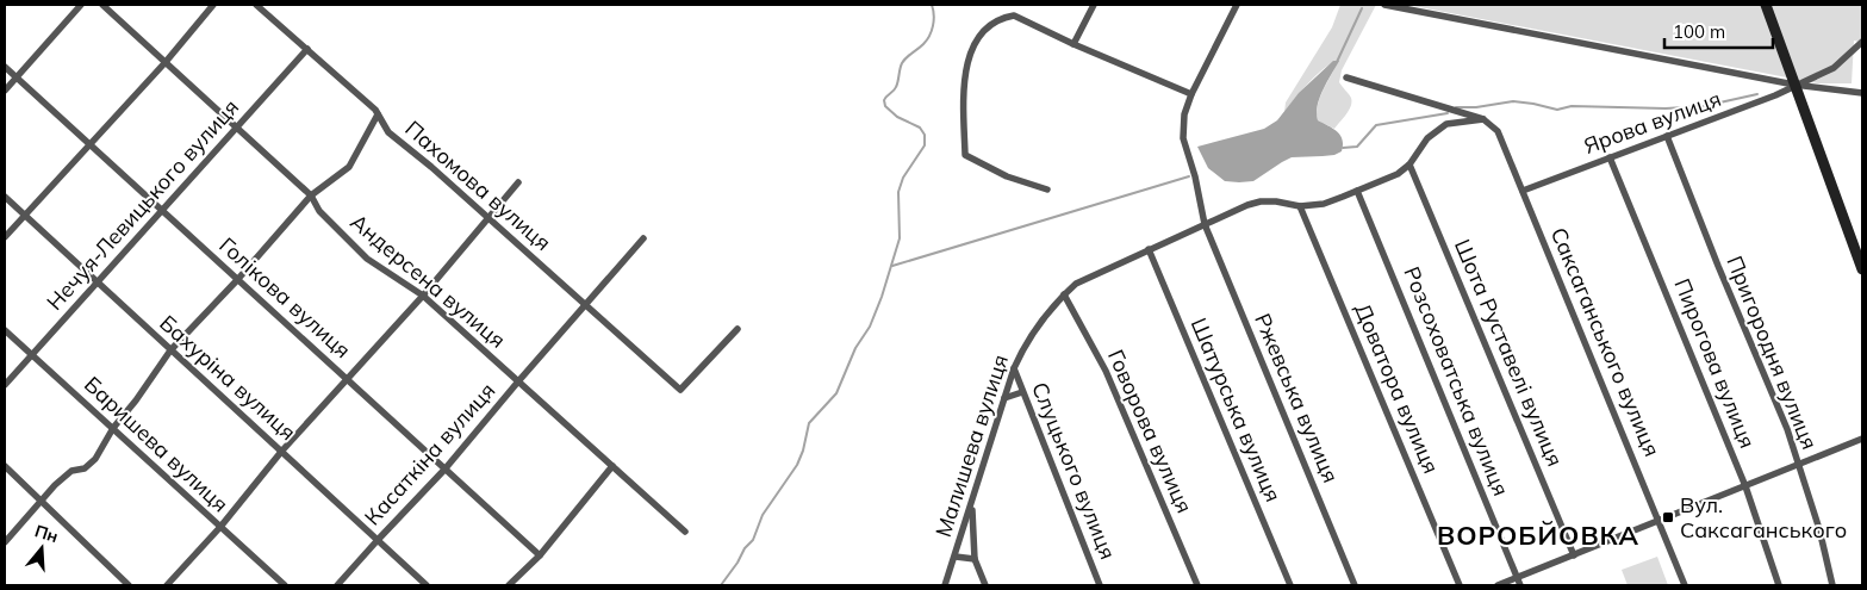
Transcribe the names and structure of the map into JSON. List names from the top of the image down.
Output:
{
  "streets": {
    "street": [
      "Ярова вулиця",
      "Пахомова вулиця",
      "Нечуя-Левицького вулиця",
      "Андерсена вулиця",
      "Голікова вулиця",
      "Саксаганського вулиця",
      "Шота Руставелі вулиця",
      "Пригородня вулиця",
      "Пирогова вулиця",
      "Бахуріна вулиця",
      "Розсоховатська вулиця",
      "Доватора вулиця",
      "Ржевська вулиця",
      "Шатурська вулиця",
      "Говорова вулиця",
      "Баришева вулиця",
      "Малишева вулиця",
      "Касаткіна вулиця",
      "Слуцького вулиця"
    ]
  },
  "crossings": [
    ["Ярова вулиця", "Саксаганського вулиця"],
    ["Ярова вулиця", "Пригородня вулиця"],
    ["Ярова вулиця", "Пирогова вулиця"],
    ["Пахомова вулиця", "Нечуя-Левицького вулиця"],
    ["Пахомова вулиця", "Касаткіна вулиця"],
    ["Нечуя-Левицького вулиця", "Андерсена вулиця"],
    ["Нечуя-Левицького вулиця", "Голікова вулиця"],
    ["Нечуя-Левицького вулиця", "Бахуріна вулиця"],
    ["Нечуя-Левицького вулиця", "Баришева вулиця"],
    ["Андерсена вулиця", "Касаткіна вулиця"],
    ["Голікова вулиця", "Касаткіна вулиця"],
    ["Шота Руставелі вулиця", "Малишева вулиця"],
    ["Бахуріна вулиця", "Касаткіна вулиця"],
    ["Розсоховатська вулиця", "Малишева вулиця"],
    ["Доватора вулиця", "Малишева вулиця"],
    ["Ржевська вулиця", "Малишева вулиця"],
    ["Шатурська вулиця", "Малишева вулиця"],
    ["Говорова вулиця", "Малишева вулиця"],
    ["Малишева вулиця", "Слуцького вулиця"]
  ],
  "districts": ["ВОРОБЙОВКА"],
  "places": {
    "transit": ["Вул. Саксаганського"]
  },
  "scale_bar": "100 m",
  "north": "top"
}
